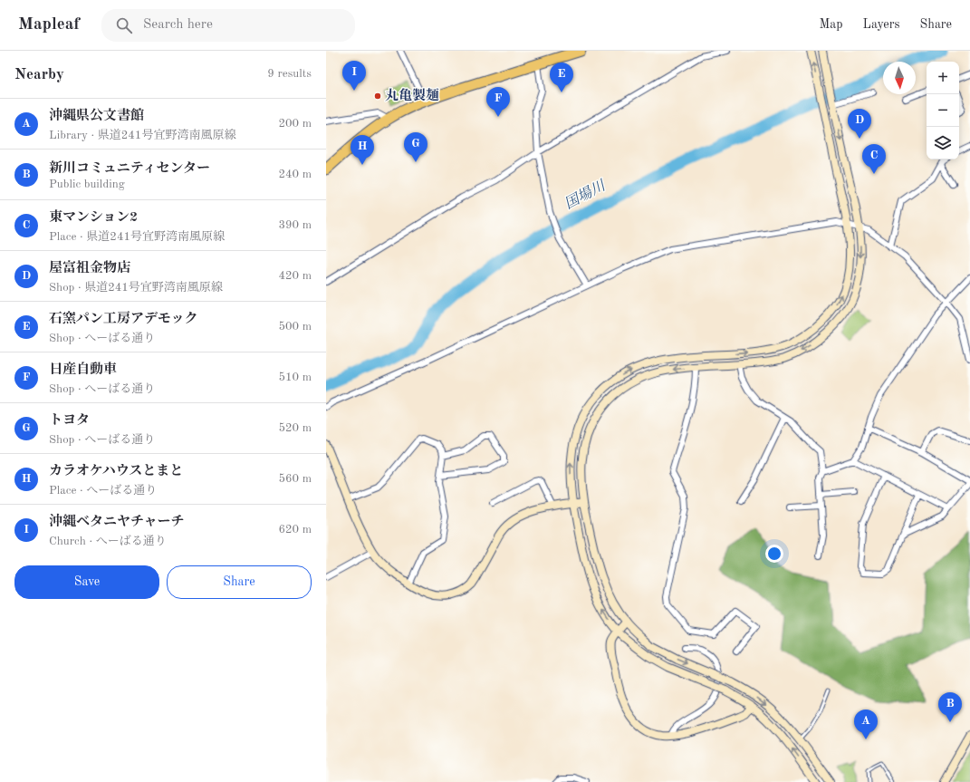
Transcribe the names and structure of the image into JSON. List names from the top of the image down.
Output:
{
  "water": ["国場川"],
  "places": ["丸亀製麺"],
  "north": "bottom",
  "page": {
    "header": "Mapleaf",
    "search": "Search here",
    "nav": ["Map", "Layers", "Share"],
    "heading": ["Nearby", "9 results"],
    "pins": [
      "I",
      "E",
      "F",
      "D",
      "G",
      "H",
      "C",
      "B",
      "A"
    ],
    "map_buttons": ["+", "−"],
    "list": [
      {
        "mark": "A",
        "name": "沖縄県公文書館",
        "note": "Library · 県道241号宜野湾南風原線",
        "value": "200 m"
      },
      {
        "mark": "B",
        "name": "新川コミュニティセンター",
        "note": "Public building",
        "value": "240 m"
      },
      {
        "mark": "C",
        "name": "東マンション2",
        "note": "Place · 県道241号宜野湾南風原線",
        "value": "390 m"
      },
      {
        "mark": "D",
        "name": "屋富祖金物店",
        "note": "Shop · 県道241号宜野湾南風原線",
        "value": "420 m"
      },
      {
        "mark": "E",
        "name": "石窯パン工房アデモック",
        "note": "Shop · へーばる通り",
        "value": "500 m"
      },
      {
        "mark": "F",
        "name": "日産自動車",
        "note": "Shop · へーばる通り",
        "value": "510 m"
      },
      {
        "mark": "G",
        "name": "トヨタ",
        "note": "Shop · へーばる通り",
        "value": "520 m"
      },
      {
        "mark": "H",
        "name": "カラオケハウスとまと",
        "note": "Place · へーばる通り",
        "value": "560 m"
      },
      {
        "mark": "I",
        "name": "沖縄ベタニヤチャーチ",
        "note": "Church · へーばる通り",
        "value": "620 m"
      }
    ],
    "buttons": ["Save", "Share"]
  }
}
